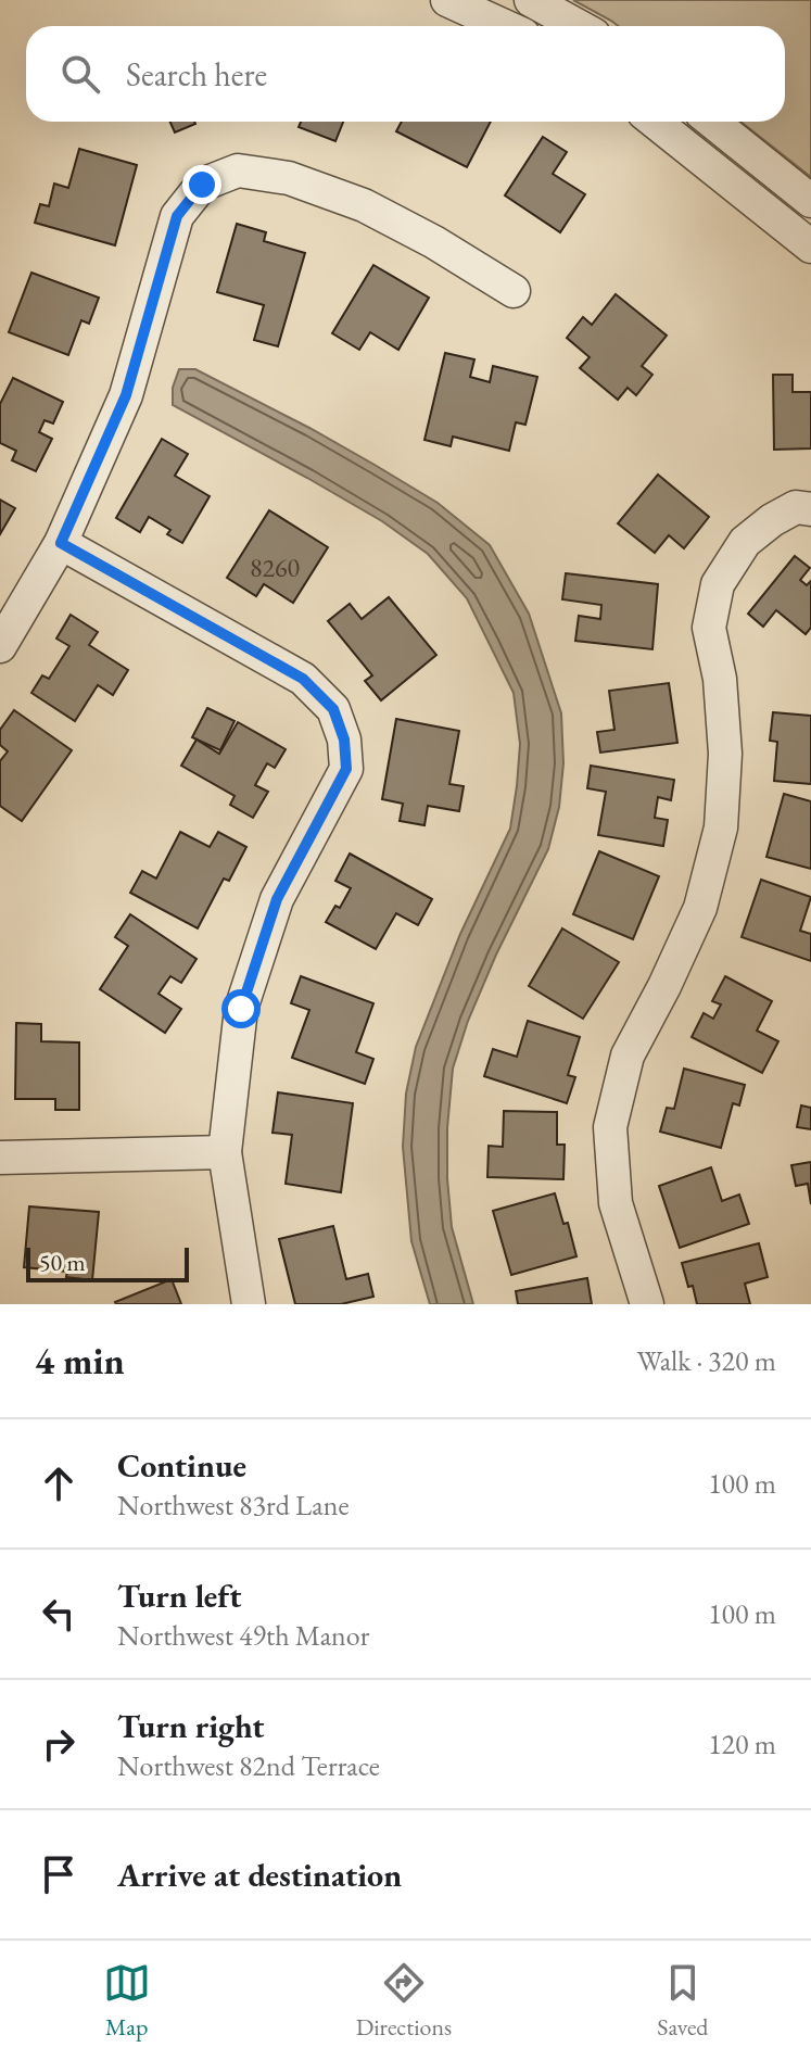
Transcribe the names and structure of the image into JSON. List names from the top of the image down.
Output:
{
  "house_numbers": ["8260"],
  "scale_bar": "50 m",
  "page": {
    "search": "Search here",
    "scale": "50 m",
    "heading": ["4 min", "Walk · 320 m"],
    "list": [
      ["Continue", "Northwest 83rd Lane", "100 m"],
      ["Turn left", "Northwest 49th Manor", "100 m"],
      ["Turn right", "Northwest 82nd Terrace", "120 m"],
      "Arrive at destination"
    ],
    "nav": ["Map", "Directions", "Saved"]
  }
}
